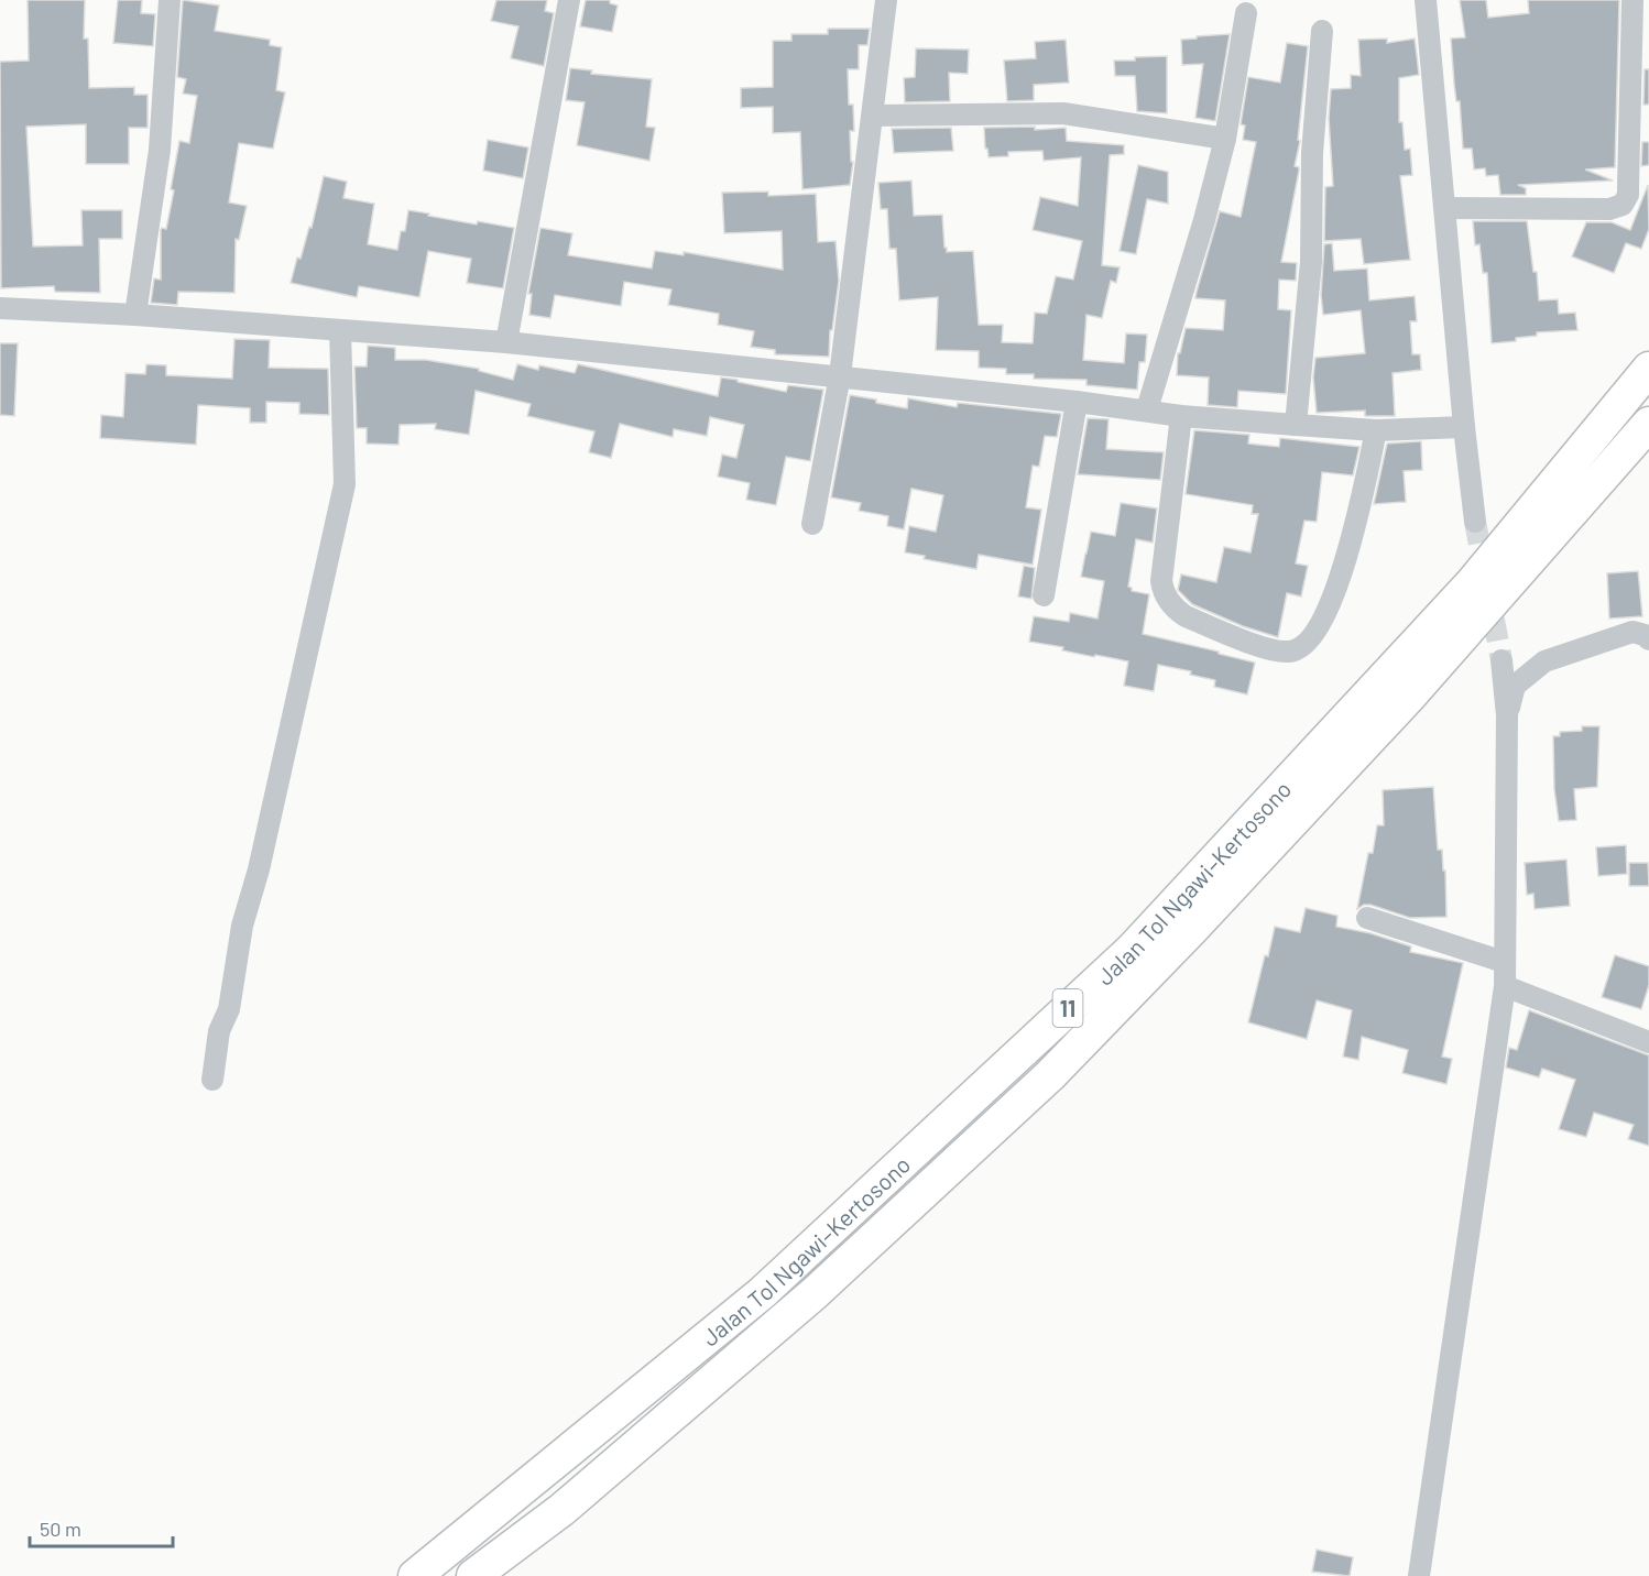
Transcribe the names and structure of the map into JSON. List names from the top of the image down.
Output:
{
  "streets": {
    "highway": ["Jalan Tol Ngawi–Kertosono", "11"]
  },
  "scale_bar": "50 m"
}
